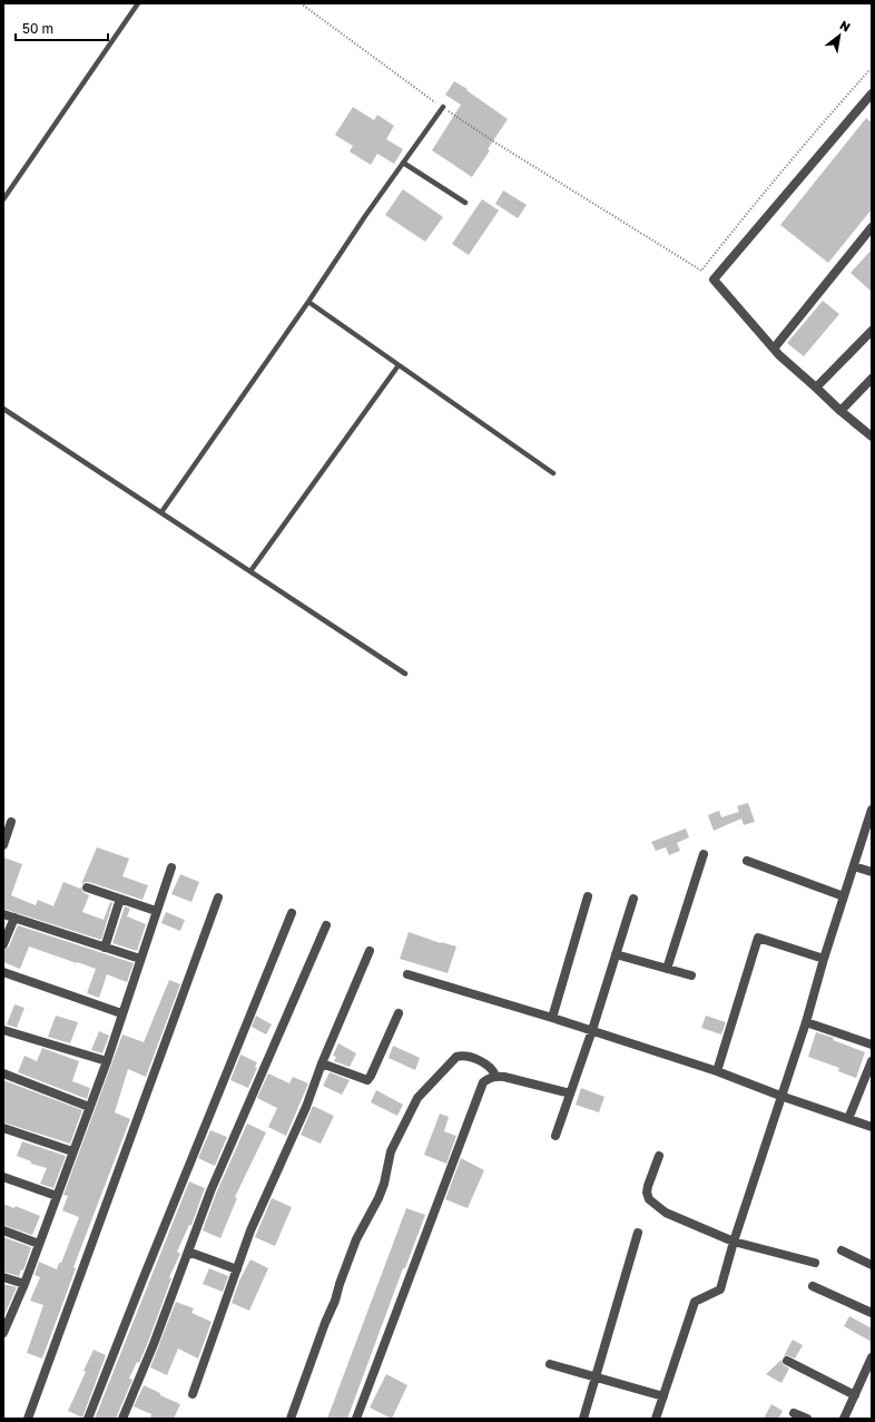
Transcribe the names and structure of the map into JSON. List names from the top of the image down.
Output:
{
  "scale_bar": "50 m",
  "north": "top right"
}
